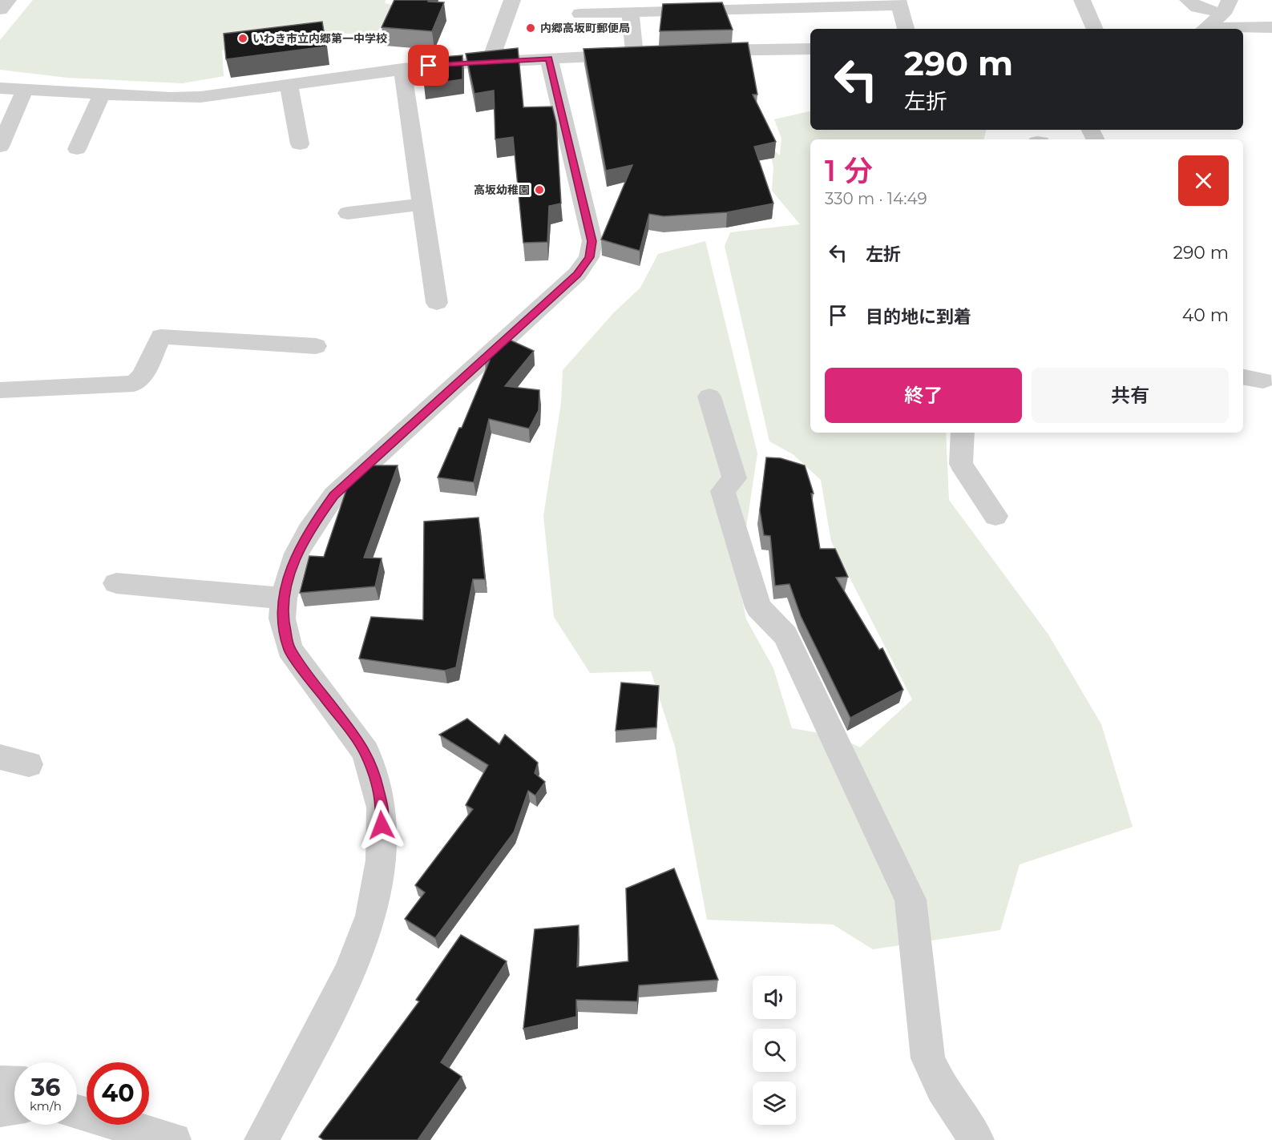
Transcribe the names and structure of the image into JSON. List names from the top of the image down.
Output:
{
  "places": ["内郷高坂町郵便局", "いわき市立内郷第一中学校", "高坂幼稚園"],
  "page": {
    "turn": ["290 m", "左折"],
    "heading": ["1 分", "330 m · 14:49"],
    "list": [
      {
        "name": "左折",
        "value": "290 m"
      },
      {
        "name": "目的地に到着",
        "value": "40 m"
      }
    ],
    "buttons": ["終了", "共有"],
    "speed": "36 km/h",
    "limit": "40"
  }
}
